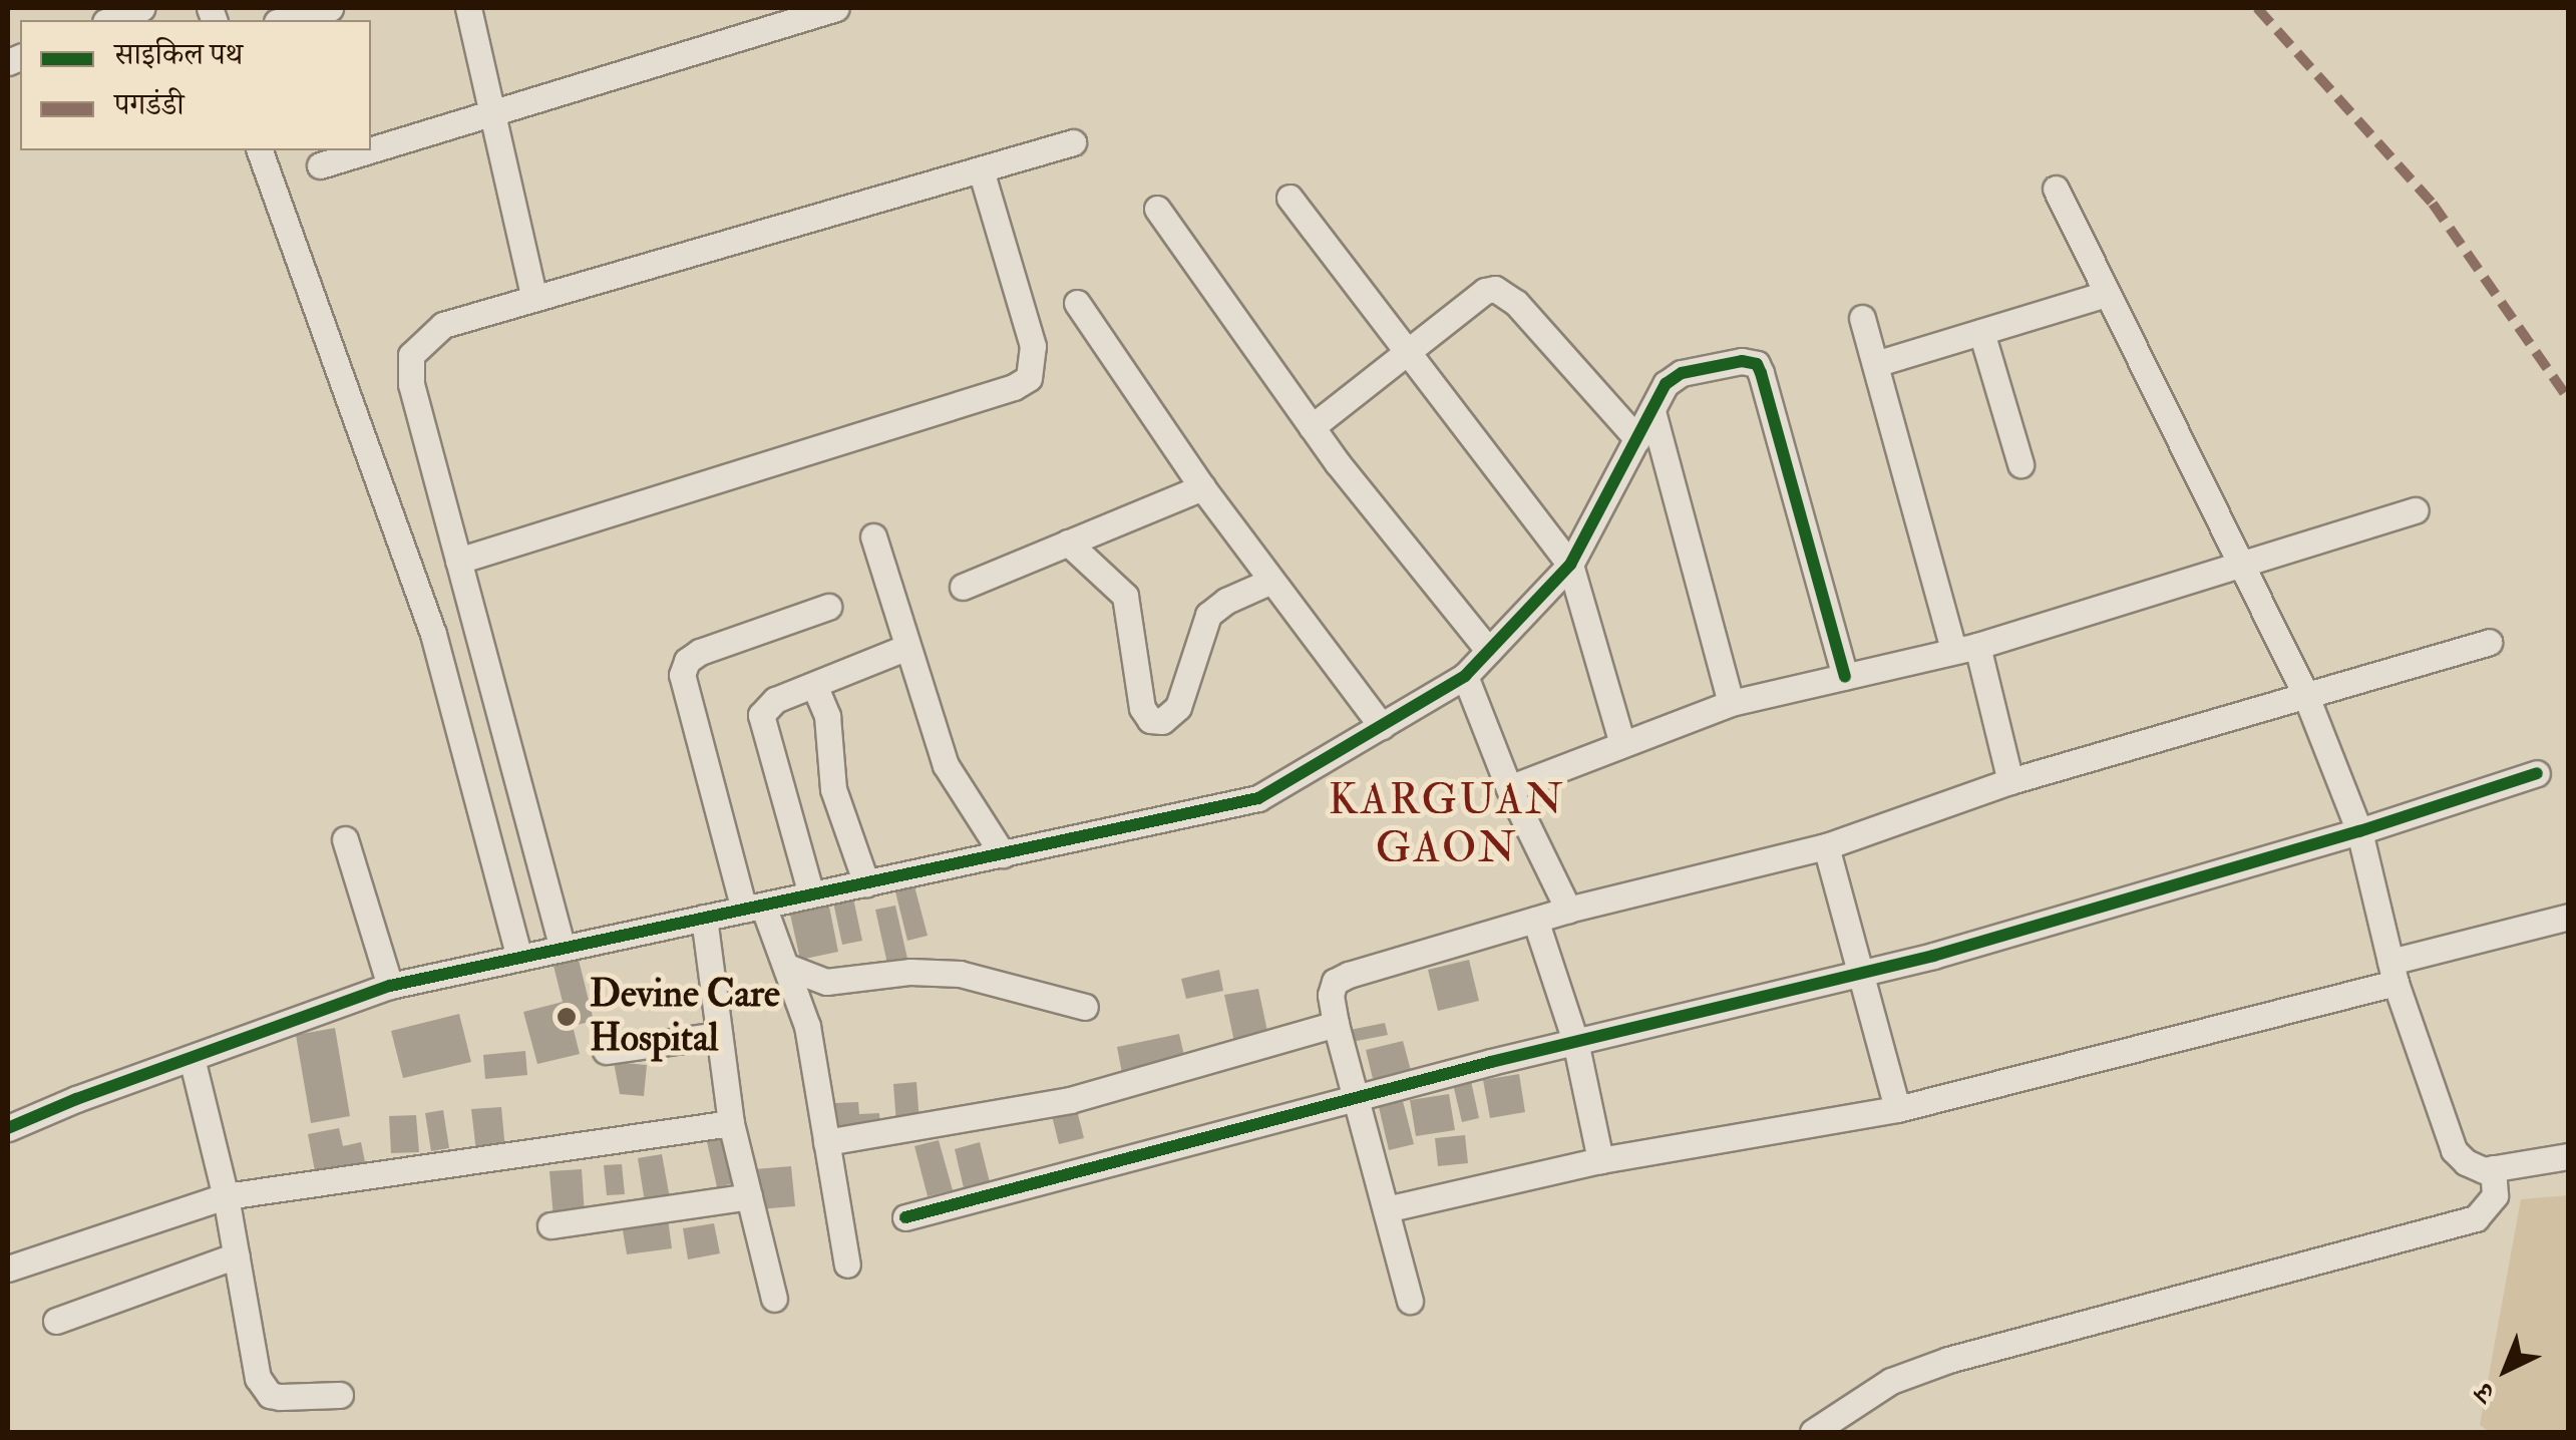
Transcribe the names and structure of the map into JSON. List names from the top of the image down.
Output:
{
  "districts": ["KARGUAN GAON"],
  "places": ["Devine Care Hospital"],
  "legend": ["साइकिल पथ", "पगडंडी"],
  "north": "bottom left"
}
